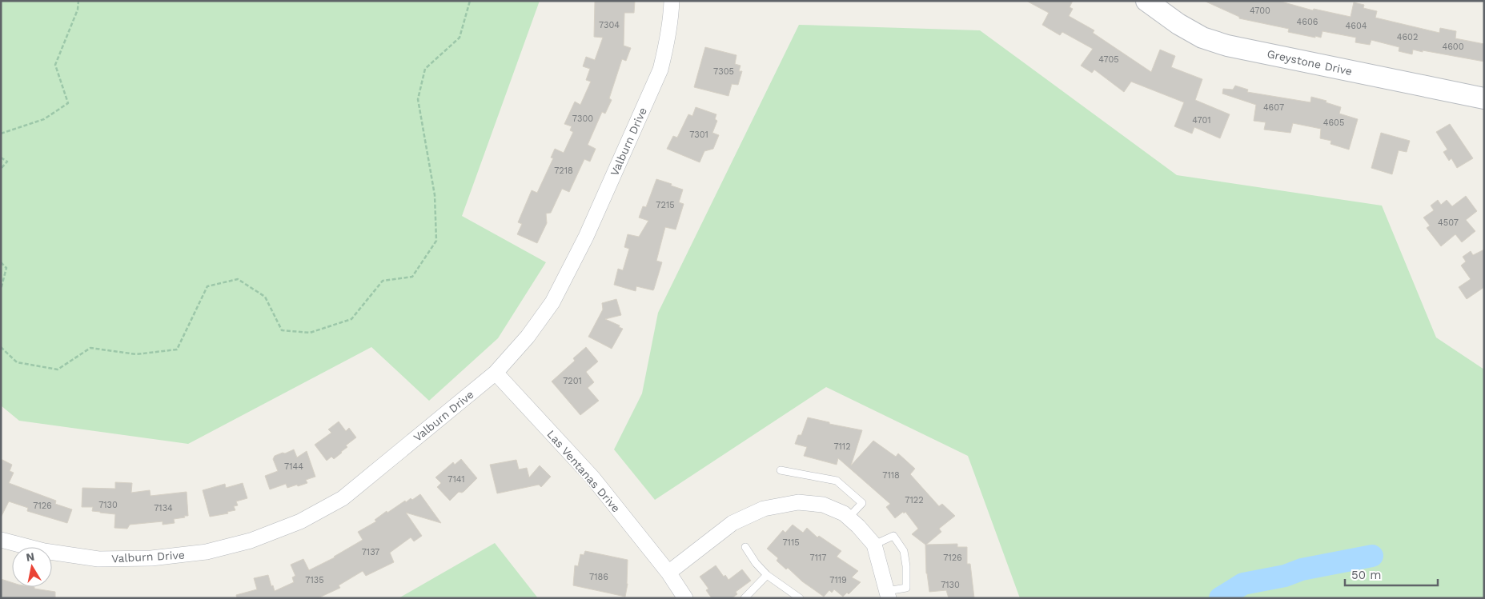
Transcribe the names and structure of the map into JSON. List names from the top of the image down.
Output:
{
  "streets": {
    "street": ["Greystone Drive", "Valburn Drive", "Las Ventanas Drive"]
  },
  "crossings": [
    ["Valburn Drive", "Las Ventanas Drive"]
  ],
  "house_numbers": [
    "4700",
    "4606",
    "7304",
    "4604",
    "4602",
    "4600",
    "4705",
    "7305",
    "4607",
    "7300",
    "4701",
    "4605",
    "7301",
    "7218",
    "7215",
    "4507",
    "7201",
    "7112",
    "7144",
    "7118",
    "7141",
    "7122",
    "7130",
    "7126",
    "7134",
    "7115",
    "7137",
    "7117",
    "7126",
    "7186",
    "7135",
    "7119",
    "7130"
  ],
  "scale_bar": "50 m",
  "north": "top"
}
